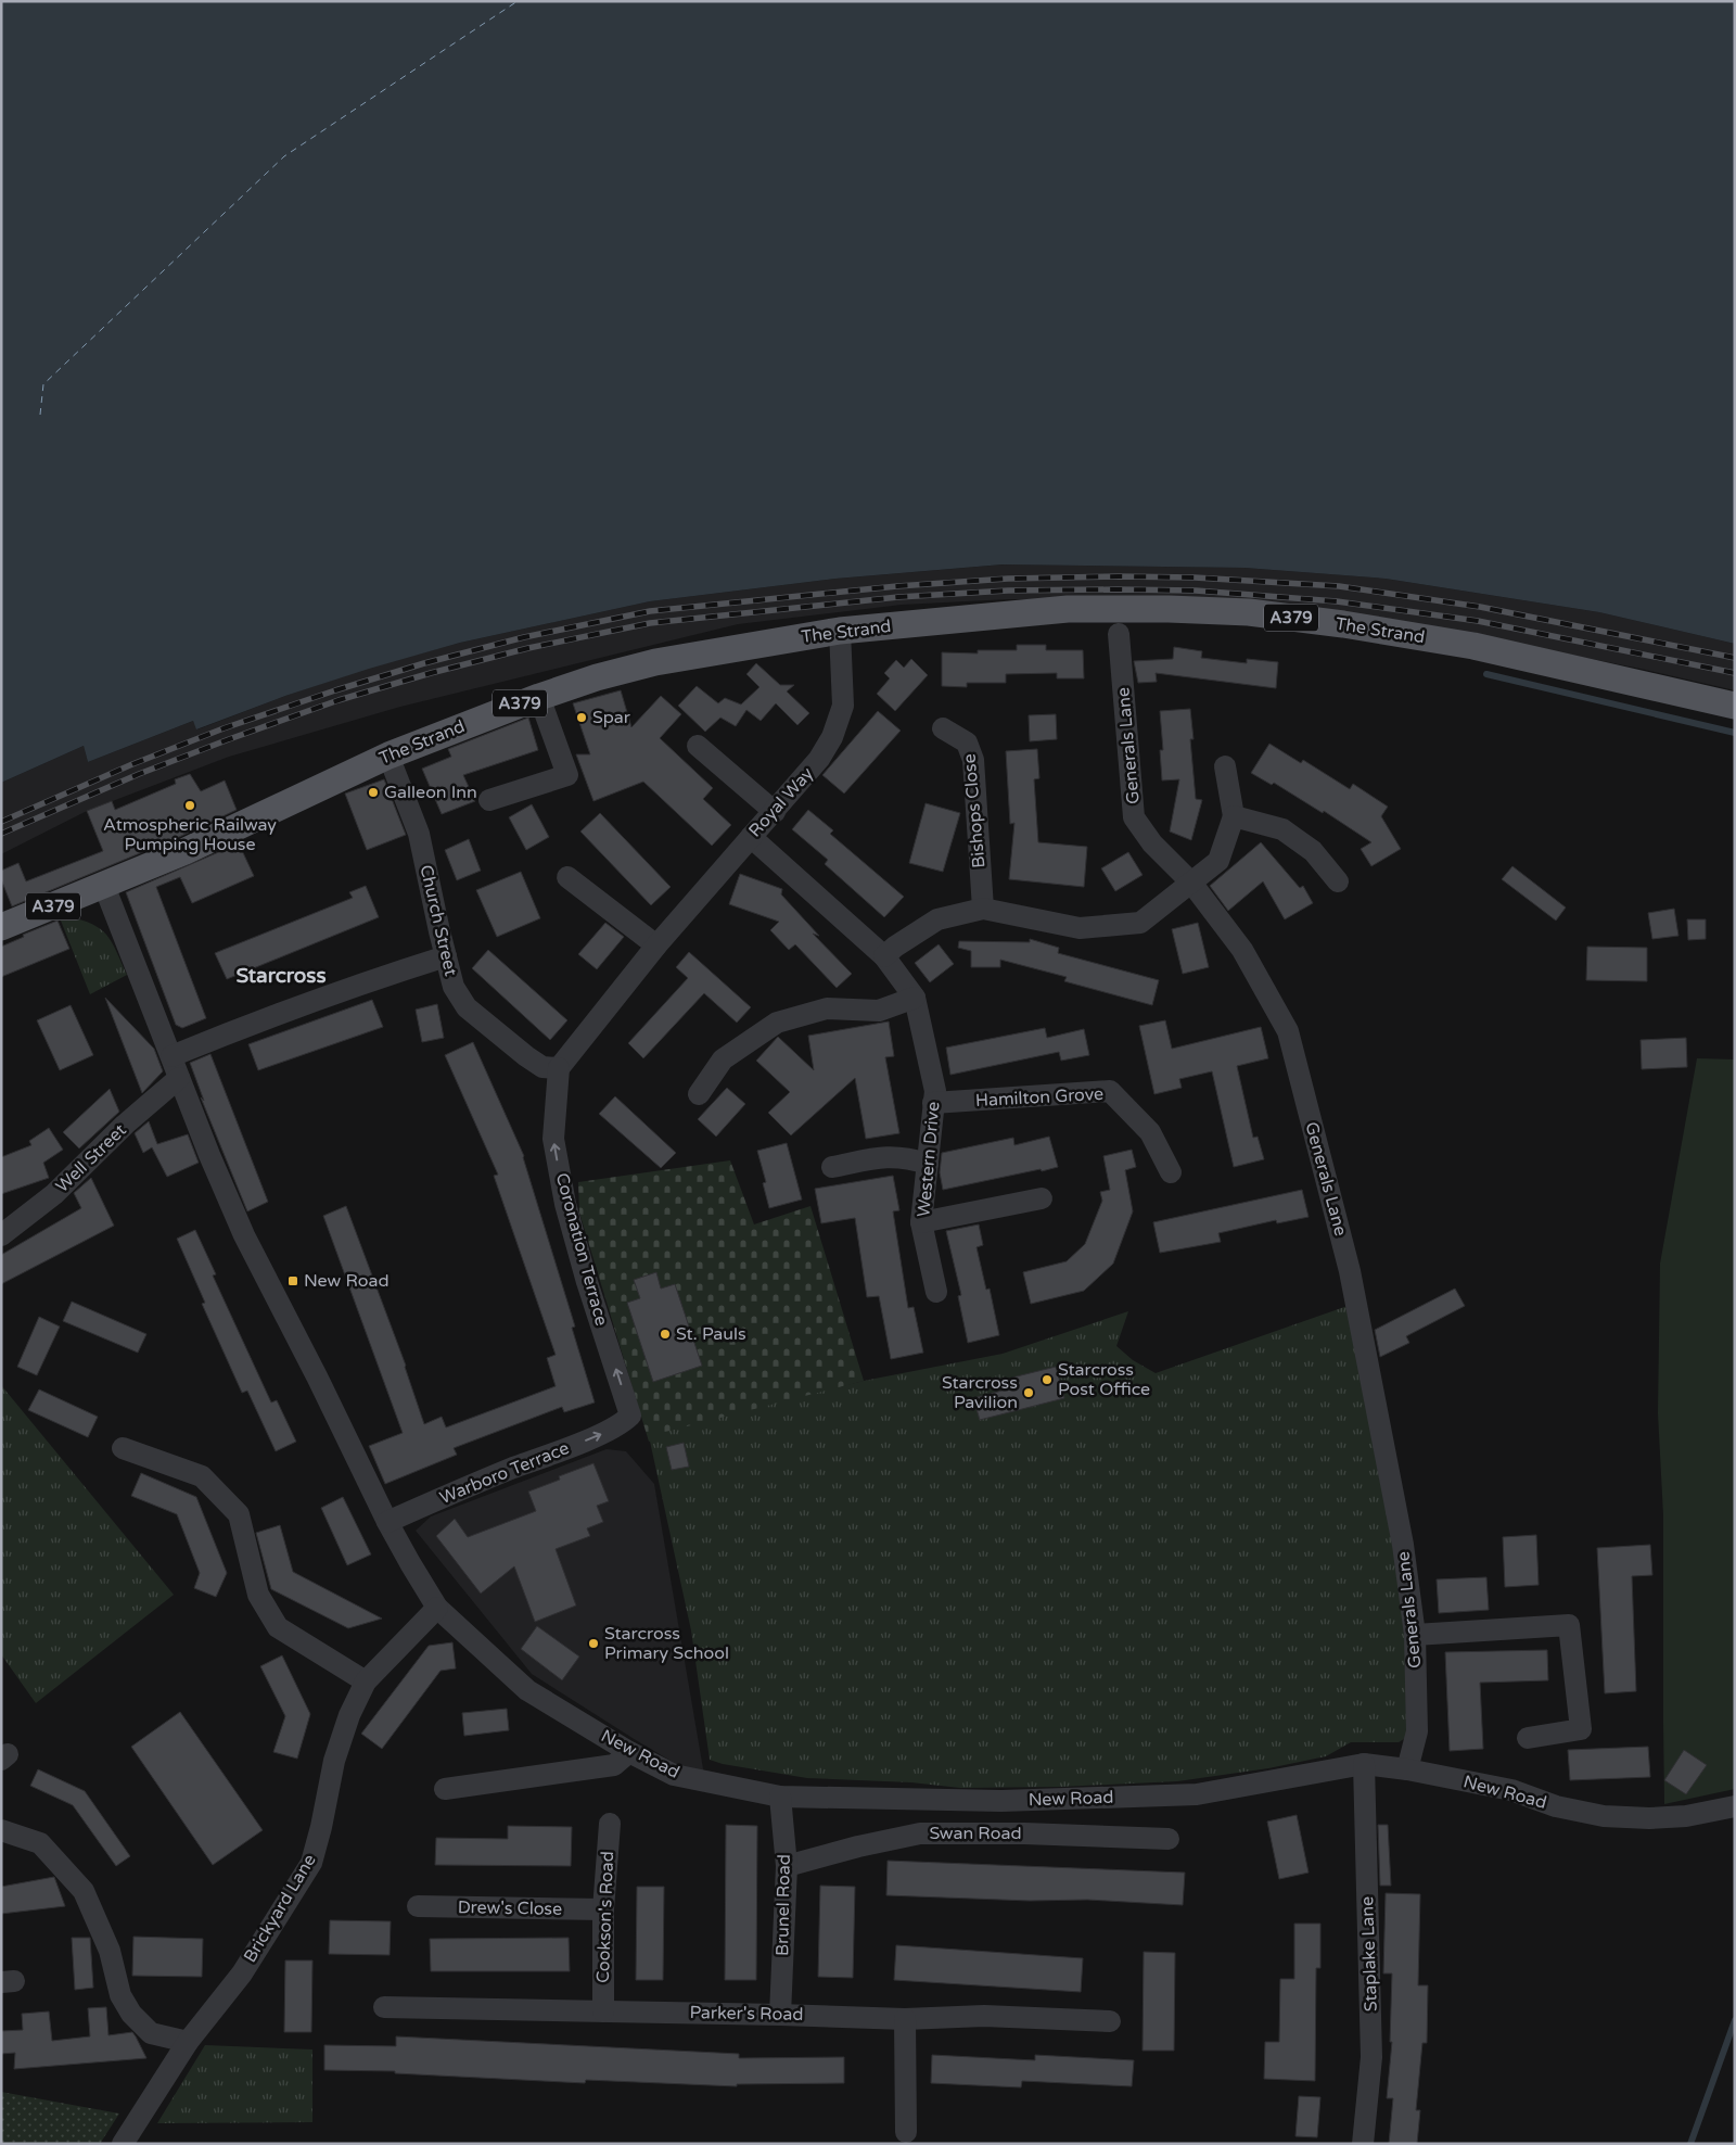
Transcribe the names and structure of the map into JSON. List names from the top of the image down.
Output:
{
  "streets": {
    "main road": ["A379", "The Strand"],
    "street": [
      "Generals Lane",
      "Royal Way",
      "Bishops Close",
      "Church Street",
      "Hamilton Grove",
      "Well Street",
      "Western Drive",
      "Coronation Terrace",
      "Warboro Terrace",
      "New Road",
      "Swan Road",
      "Brunel Road",
      "Brickyard Lane",
      "Drew's Close",
      "Cookson's Road",
      "Staplake Lane",
      "Parker's Road"
    ]
  },
  "crossings": [
    ["The Strand", "Royal Way"],
    ["The Strand", "Church Street"],
    ["The Strand", "New Road"],
    ["Generals Lane", "New Road"],
    ["Royal Way", "Church Street"],
    ["Royal Way", "Western Drive"],
    ["Royal Way", "Coronation Terrace"],
    ["Church Street", "Coronation Terrace"],
    ["Hamilton Grove", "Western Drive"],
    ["Well Street", "New Road"],
    ["Coronation Terrace", "Warboro Terrace"],
    ["Warboro Terrace", "New Road"],
    ["New Road", "Brunel Road"],
    ["New Road", "Brickyard Lane"],
    ["New Road", "Staplake Lane"],
    ["Swan Road", "Brunel Road"],
    ["Brunel Road", "Parker's Road"],
    ["Drew's Close", "Cookson's Road"],
    ["Cookson's Road", "Parker's Road"]
  ],
  "one_way": ["Coronation Terrace", "Warboro Terrace"],
  "districts": ["Starcross"],
  "places": {
    "other": [
      "Spar",
      "Galleon Inn",
      "Atmospheric Railway Pumping House",
      "St. Pauls",
      "Starcross Post Office",
      "Starcross Pavilion",
      "Starcross Primary School"
    ],
    "transit": ["New Road"]
  }
}
